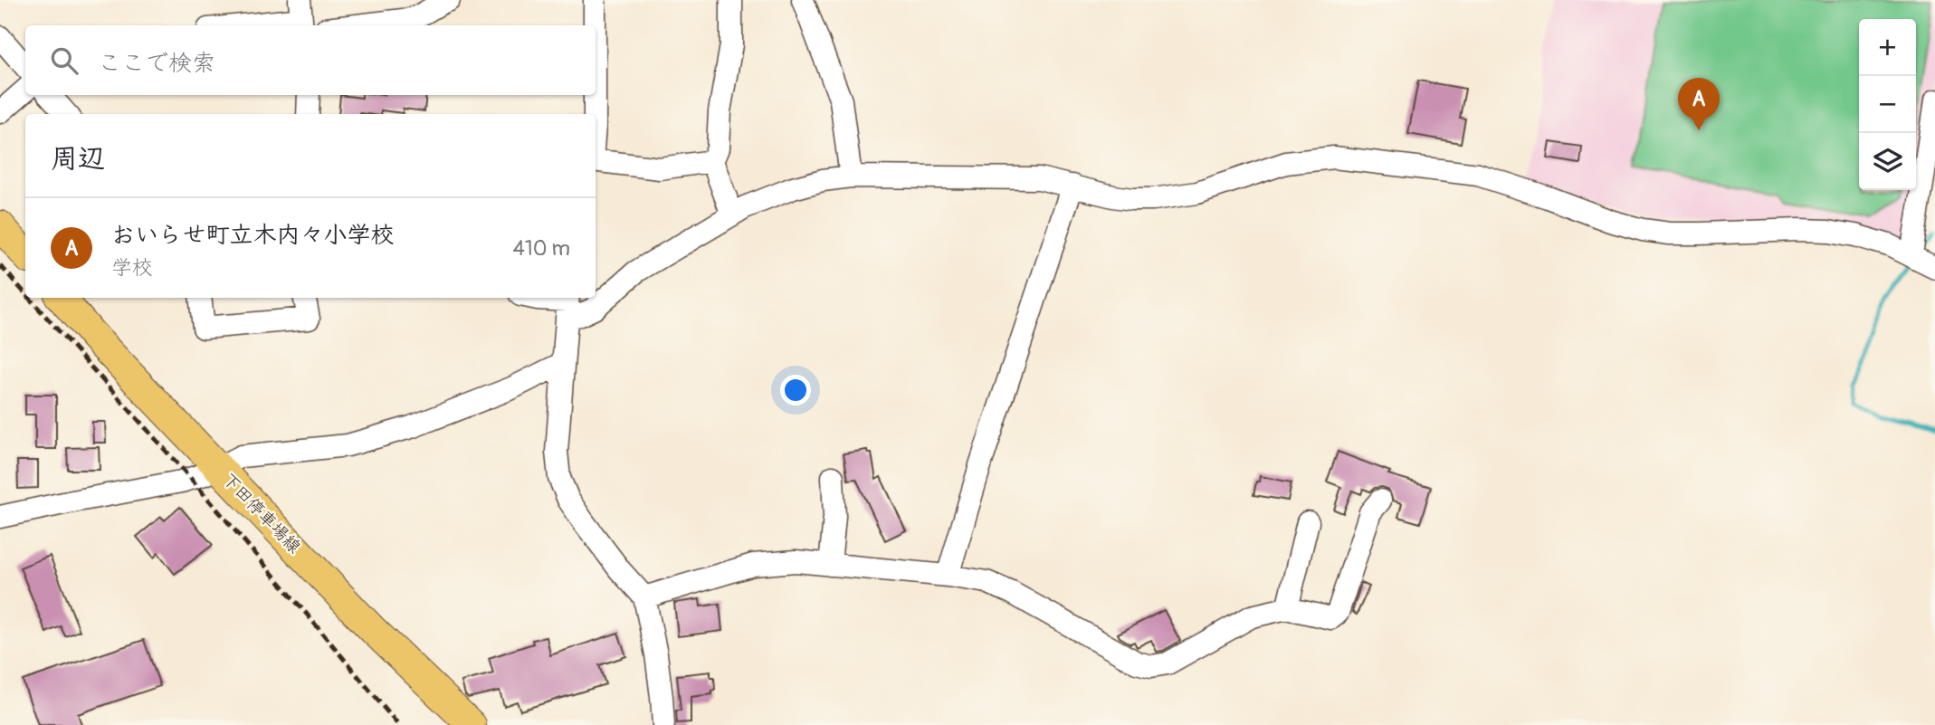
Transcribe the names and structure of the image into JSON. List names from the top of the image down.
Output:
{
  "streets": {
    "main road": ["下田停車場線"]
  },
  "page": {
    "map_buttons": ["+", "−"],
    "search": "ここで検索",
    "pins": "A",
    "heading": "周辺",
    "list": [
      {
        "mark": "A",
        "name": "おいらせ町立木内々小学校",
        "note": "学校",
        "value": "410 m"
      }
    ]
  }
}
